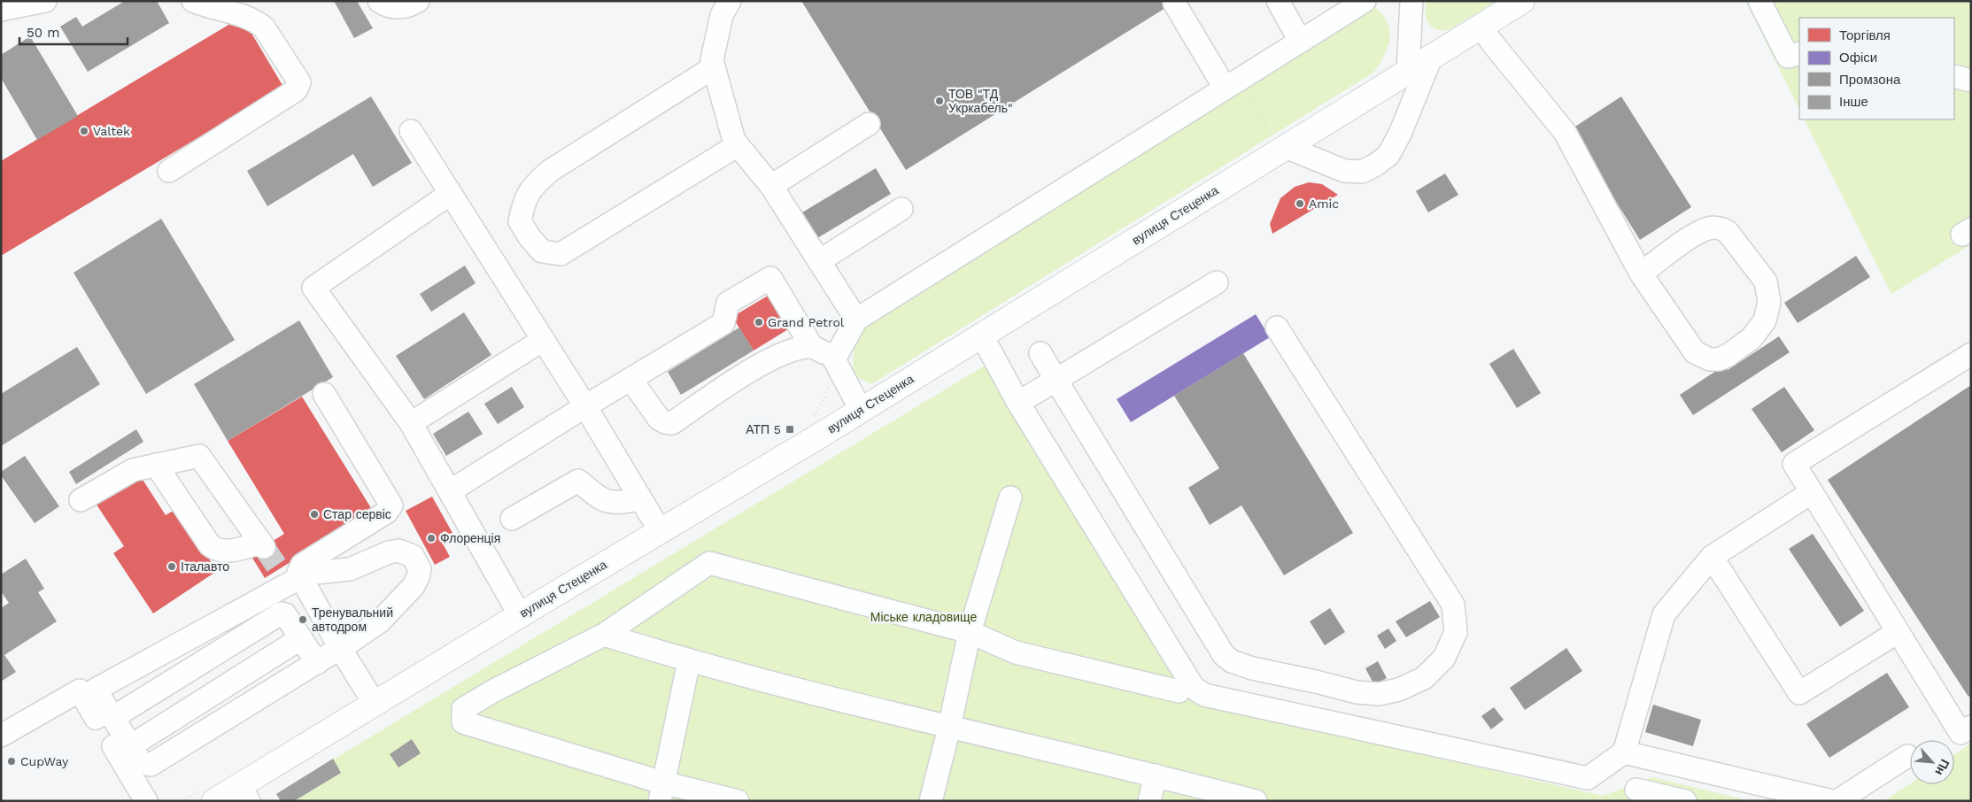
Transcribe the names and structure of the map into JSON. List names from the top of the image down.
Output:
{
  "streets": {
    "main road": ["вулиця Стеценка"]
  },
  "parks": ["Міське кладовище"],
  "places": {
    "other": [
      "ТОВ \"ТД Укркабель\"",
      "Valtek",
      "Amic",
      "Grand Petrol",
      "Стар сервіс",
      "Флоренція",
      "Італавто",
      "Тренувальний автодром",
      "CupWay"
    ],
    "transit": ["АТП 5"]
  },
  "legend": [
    "Торгівля",
    "Офіси",
    "Промзона",
    "Інше"
  ],
  "scale_bar": "50 m",
  "north": "bottom right"
}
